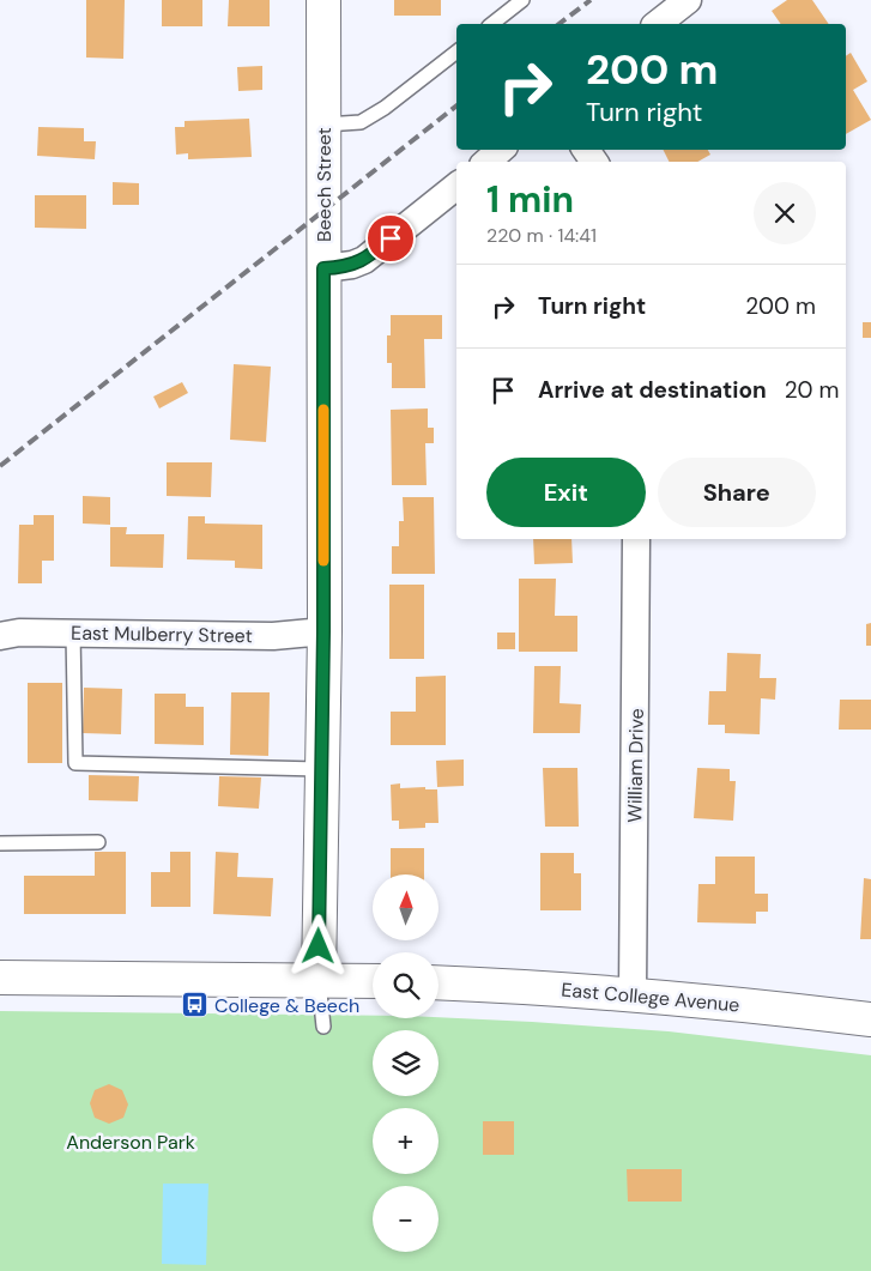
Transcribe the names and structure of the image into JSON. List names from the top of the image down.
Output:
{
  "streets": {
    "street": [
      "Beech Street",
      "East Mulberry Street",
      "William Drive",
      "East College Avenue"
    ]
  },
  "crossings": [
    ["Beech Street", "East Mulberry Street"],
    ["William Drive", "East College Avenue"]
  ],
  "parks": ["Anderson Park"],
  "places": {
    "bus stop": ["College & Beech"]
  },
  "north": "top",
  "page": {
    "turn": ["200 m", "Turn right"],
    "heading": ["1 min", "220 m · 14:41"],
    "list": [
      {
        "name": "Turn right",
        "value": "200 m"
      },
      {
        "name": "Arrive at destination",
        "value": "20 m"
      }
    ],
    "buttons": ["Exit", "Share"],
    "map_buttons": ["+", "−"]
  }
}
